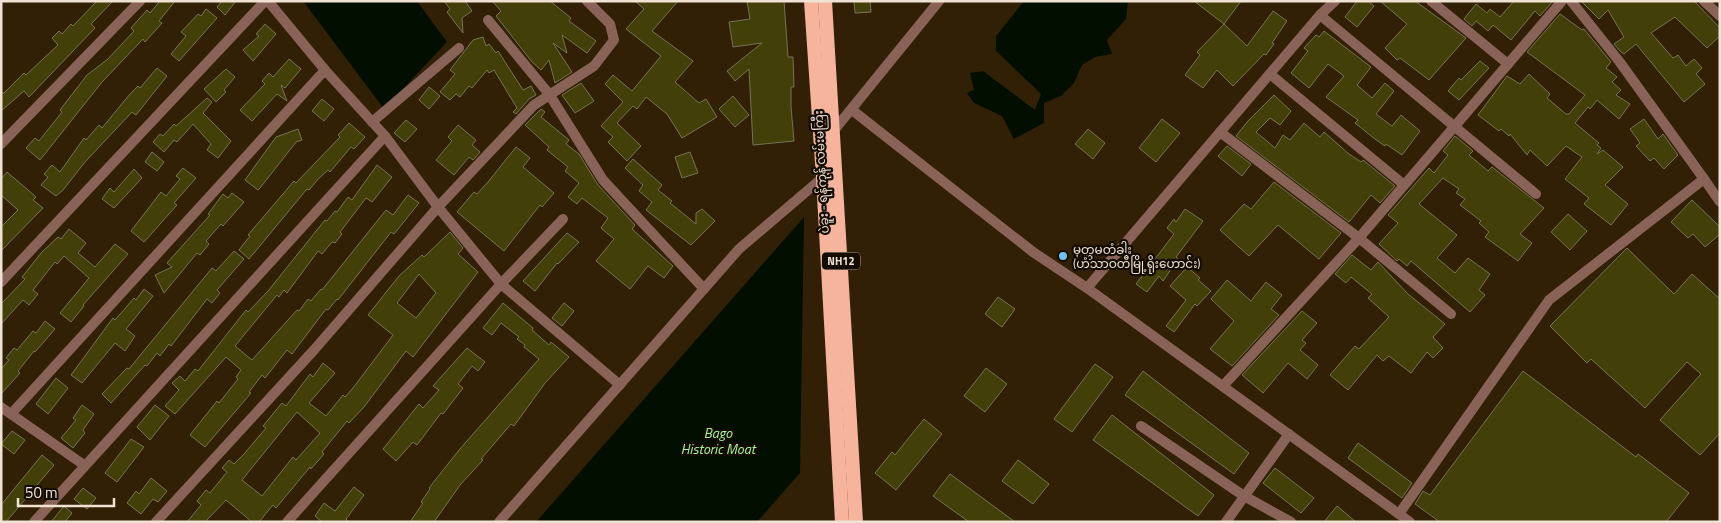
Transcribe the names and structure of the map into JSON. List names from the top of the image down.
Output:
{
  "streets": {
    "highway": ["ပဲခူး - ရန်ကုန် လမ်းမကြီး", "NH12"]
  },
  "water": ["Bago Historic Moat"],
  "places": ["မုတ္တမတံခါး (ဟံသာဝတီမြို့ရိုးဟောင်း)"],
  "scale_bar": "50 m"
}
